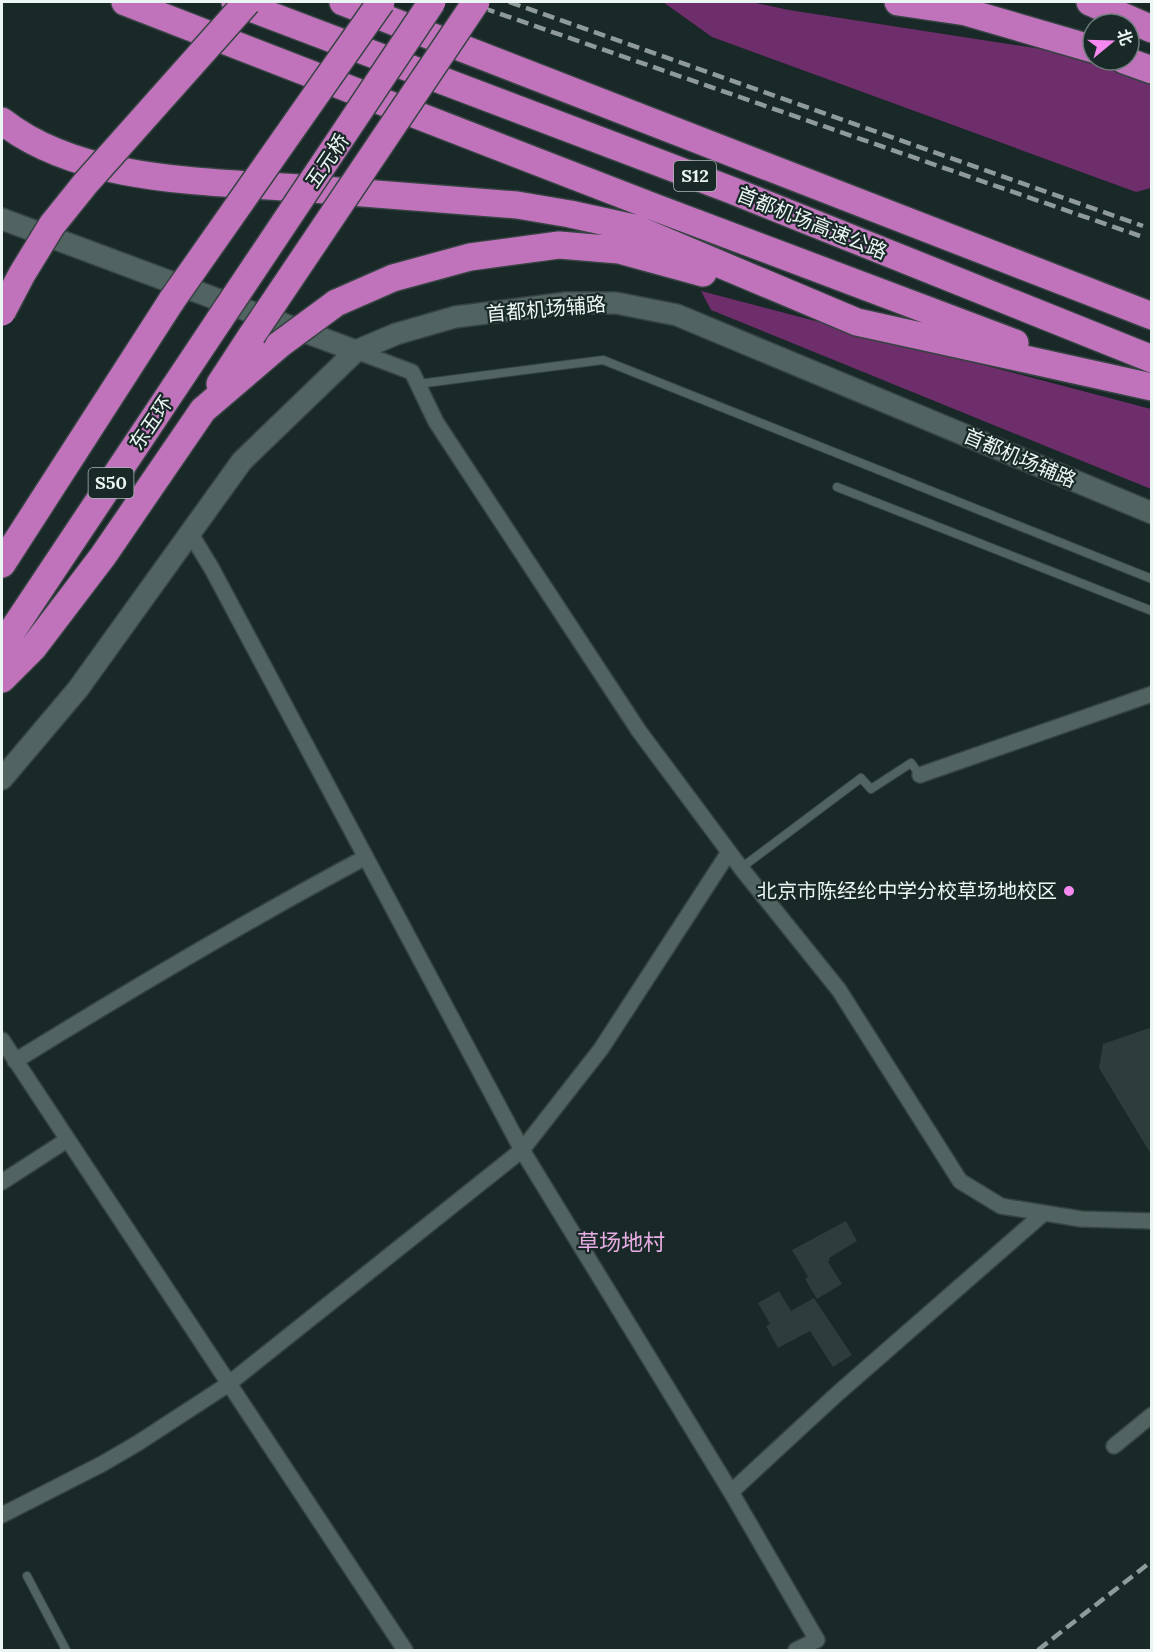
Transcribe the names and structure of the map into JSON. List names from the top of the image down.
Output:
{
  "streets": {
    "highway": [
      "五元桥",
      "S12",
      "首都机场高速公路",
      "东五环",
      "S50"
    ],
    "street": ["首都机场辅路"]
  },
  "crossings": [
    ["五元桥", "东五环"]
  ],
  "districts": ["草场地村"],
  "places": ["北京市陈经纶中学分校草场地校区"],
  "north": "right"
}
